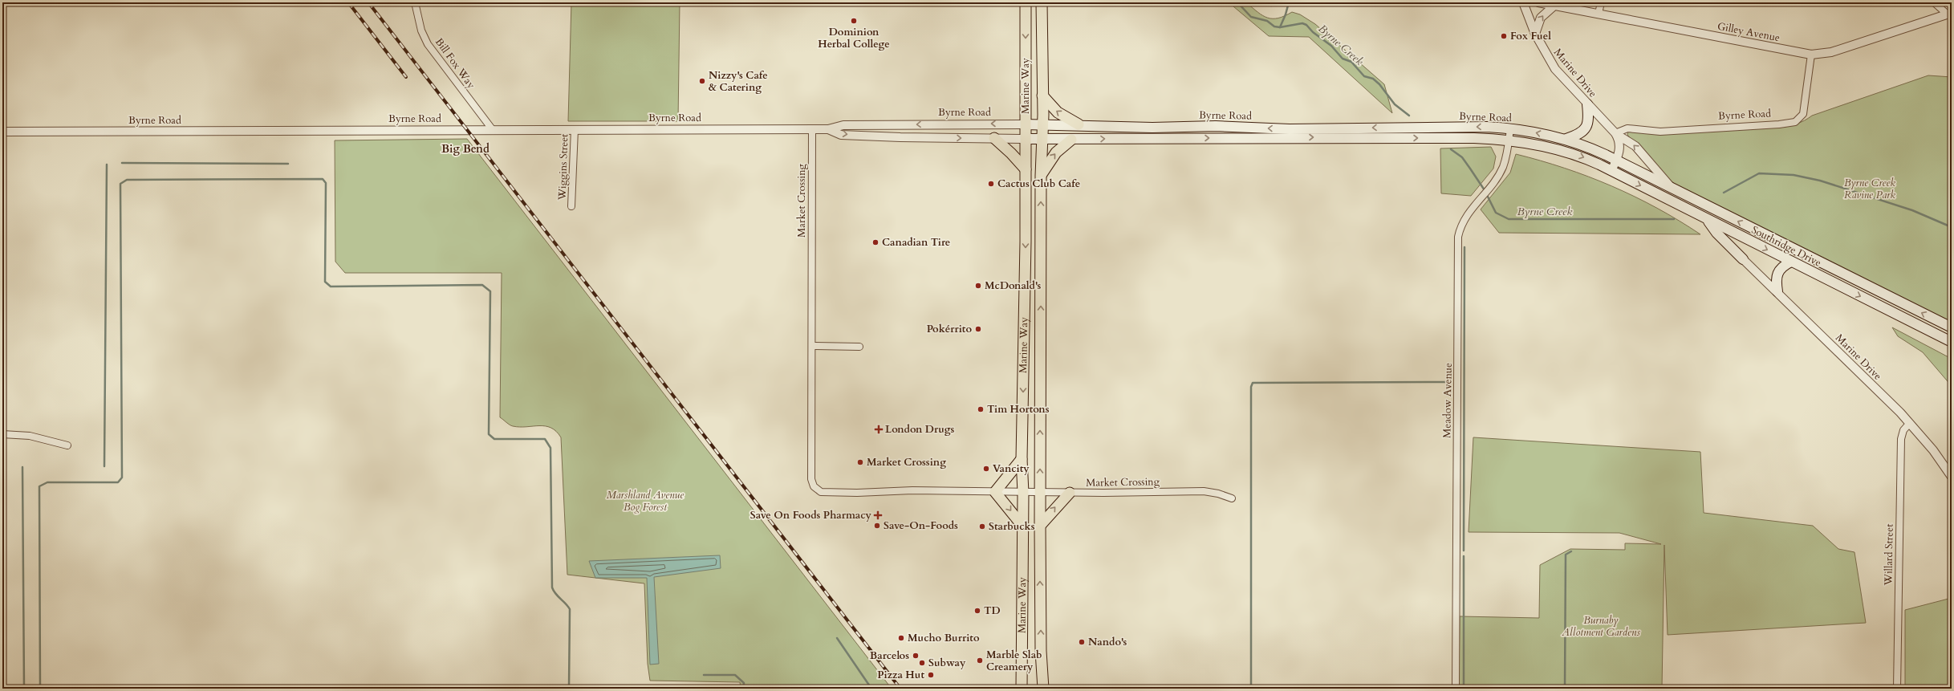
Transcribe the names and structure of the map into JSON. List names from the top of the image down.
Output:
{
  "streets": {
    "main road": ["Marine Way", "Byrne Road", "Southridge Drive"],
    "street": [
      "Gilley Avenue",
      "Bill Fox Way",
      "Marine Drive",
      "Wiggins Street",
      "Market Crossing",
      "Meadow Avenue",
      "Willard Street"
    ]
  },
  "crossings": [
    ["Gilley Avenue", "Byrne Road"],
    ["Bill Fox Way", "Byrne Road"],
    ["Marine Drive", "Byrne Road"],
    ["Marine Drive", "Southridge Drive"],
    ["Marine Drive", "Willard Street"],
    ["Marine Way", "Byrne Road"],
    ["Marine Way", "Market Crossing"],
    ["Byrne Road", "Wiggins Street"],
    ["Byrne Road", "Market Crossing"],
    ["Byrne Road", "Southridge Drive"],
    ["Byrne Road", "Meadow Avenue"]
  ],
  "districts": ["Big Bend"],
  "water": ["Byrne Creek"],
  "parks": ["Byrne Creek Ravine Park", "Marshland Avenue Bog Forest", "Burnaby Allotment Gardens"],
  "places": {
    "other": [
      "Dominion Herbal College",
      "Fox Fuel",
      "Nizzy's Cafe & Catering",
      "Cactus Club Cafe",
      "Canadian Tire",
      "McDonald's",
      "Pokérrito",
      "Tim Hortons",
      "Market Crossing",
      "Vancity",
      "Save-On-Foods",
      "Starbucks",
      "TD",
      "Mucho Burrito",
      "Nando's",
      "Barcelos",
      "Marble Slab Creamery",
      "Subway",
      "Pizza Hut"
    ],
    "health": ["London Drugs", "Save On Foods Pharmacy"]
  }
}
